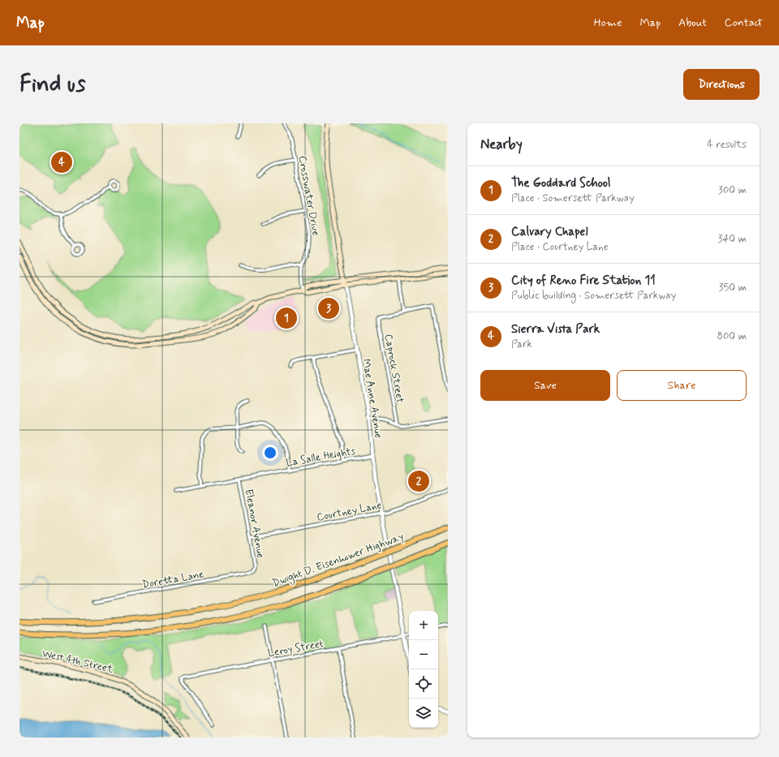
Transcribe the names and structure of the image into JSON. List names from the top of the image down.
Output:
{
  "streets": {
    "highway": ["Dwight D. Eisenhower Highway"],
    "main road": ["Mae Anne Avenue", "West 4th Street"],
    "street": [
      "Crosswater Drive",
      "Caprock Street",
      "La Salle Heights",
      "Courtney Lane",
      "Eleanor Avenue",
      "Doretta Lane",
      "Leroy Street"
    ]
  },
  "crossings": [
    ["Mae Anne Avenue", "La Salle Heights"],
    ["Mae Anne Avenue", "Courtney Lane"],
    ["Mae Anne Avenue", "Leroy Street"],
    ["La Salle Heights", "Eleanor Avenue"],
    ["Courtney Lane", "Eleanor Avenue"],
    ["Eleanor Avenue", "Doretta Lane"]
  ],
  "page": {
    "header": "Map",
    "nav": [
      "Home",
      "Map",
      "About",
      "Contact"
    ],
    "buttons": [
      "Directions",
      ["Save", "Share"]
    ],
    "title": "Find us",
    "heading": ["Nearby", "4 results"],
    "pins": [
      "4",
      "3",
      "1",
      "2"
    ],
    "list": [
      {
        "mark": "1",
        "name": "The Goddard School",
        "note": "Place · Somersett Parkway",
        "value": "300 m"
      },
      {
        "mark": "2",
        "name": "Calvary Chapel",
        "note": "Place · Courtney Lane",
        "value": "340 m"
      },
      {
        "mark": "3",
        "name": "City of Reno Fire Station 11",
        "note": "Public building · Somersett Parkway",
        "value": "350 m"
      },
      {
        "mark": "4",
        "name": "Sierra Vista Park",
        "note": "Park",
        "value": "800 m"
      }
    ],
    "map_buttons": ["+", "−"]
  }
}
